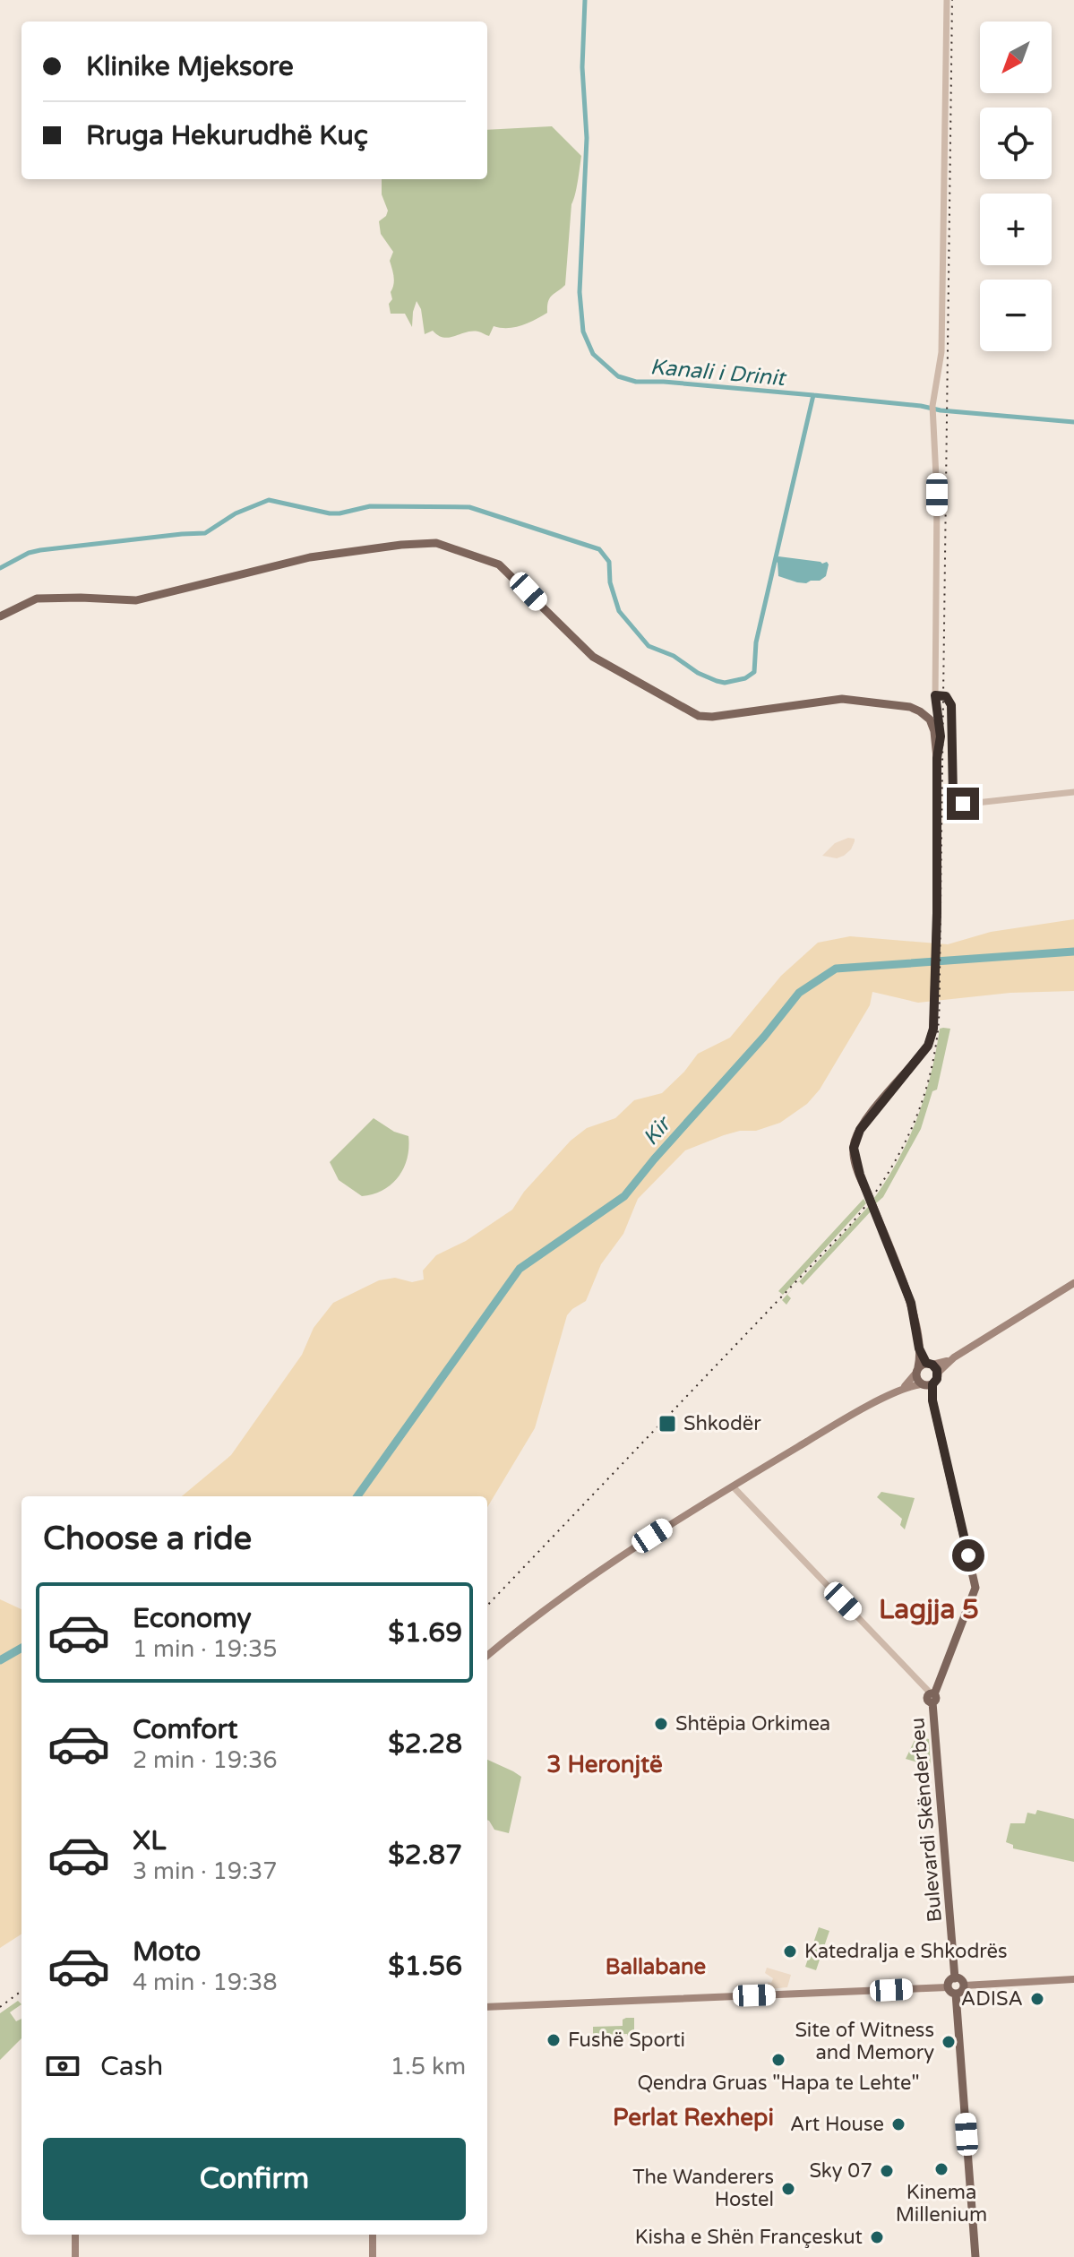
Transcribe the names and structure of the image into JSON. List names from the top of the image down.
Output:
{
  "streets": {
    "main road": ["Bulevardi Skënderbeu"]
  },
  "districts": [
    "Lagjja 5",
    "3 Heronjtë",
    "Ballabane",
    "Perlat Rexhepi"
  ],
  "water": ["Kanali i Drinit", "Kir"],
  "places": {
    "transit": ["Shkodër"],
    "other": [
      "Shtëpia Orkimea",
      "Katedralja e Shkodrës",
      "ADISA",
      "Fushë Sporti",
      "Site of Witness and Memory",
      "Qendra Gruas \"Hapa te Lehte\"",
      "Art House",
      "Kinema Millenium",
      "Sky 07",
      "The Wanderers Hostel",
      "Kisha e Shën Françeskut"
    ]
  },
  "north": "bottom left",
  "page": {
    "map_buttons": ["+", "−"],
    "banner": ["Klinike Mjeksore", "Rruga Hekurudhë Kuç"],
    "heading": "Choose a ride",
    "list": [
      {
        "name": "Economy",
        "note": "1 min · 19:35",
        "value": "$1.69"
      },
      {
        "name": "Comfort",
        "note": "2 min · 19:36",
        "value": "$2.28"
      },
      {
        "name": "XL",
        "note": "3 min · 19:37",
        "value": "$2.87"
      },
      {
        "name": "Moto",
        "note": "4 min · 19:38",
        "value": "$1.56"
      }
    ],
    "pay": ["Cash", "1.5 km"],
    "buttons": "Confirm"
  }
}
